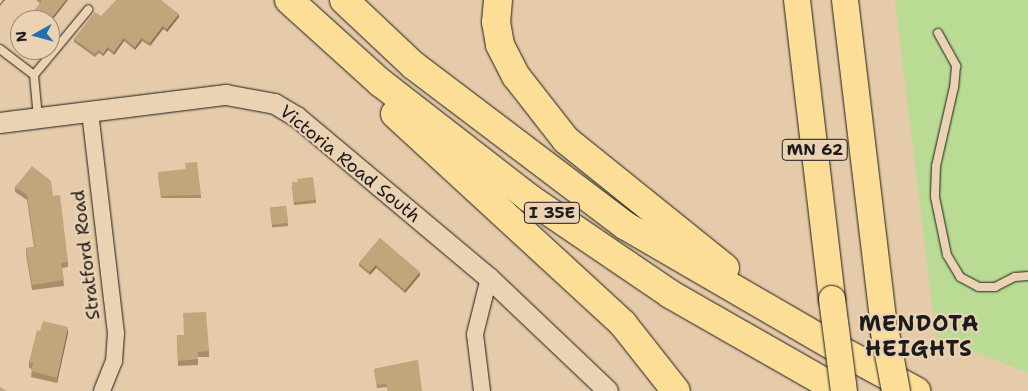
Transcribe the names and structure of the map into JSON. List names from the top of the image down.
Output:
{
  "streets": {
    "highway": ["MN 62", "I 35E"],
    "street": ["Victoria Road South", "Stratford Road"]
  },
  "crossings": [
    ["Victoria Road South", "Stratford Road"]
  ],
  "districts": ["MENDOTA HEIGHTS"],
  "north": "left"
}
